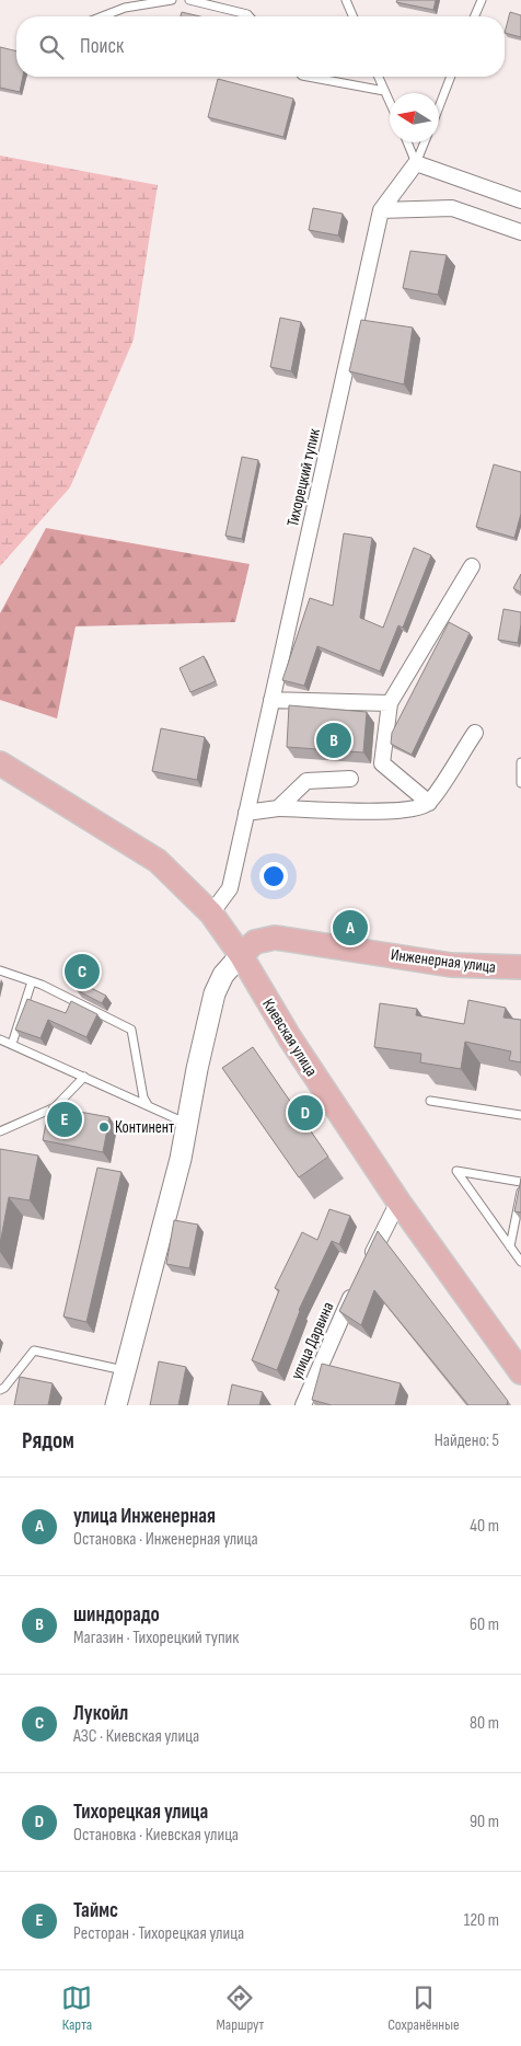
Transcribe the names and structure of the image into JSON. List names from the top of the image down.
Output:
{
  "streets": {
    "main road": ["Инженерная улица", "Киевская улица"],
    "street": ["Тихорецкий тупик", "улица Дарвина"]
  },
  "crossings": [
    ["Тихорецкий тупик", "Киевская улица"],
    ["Инженерная улица", "Киевская улица"]
  ],
  "places": ["Континент"],
  "north": "left",
  "page": {
    "search": "Поиск",
    "pins": [
      "B",
      "A",
      "C",
      "D",
      "E"
    ],
    "heading": ["Рядом", "Найдено: 5"],
    "list": [
      {
        "mark": "A",
        "name": "улица Инженерная",
        "note": "Остановка · Инженерная улица",
        "value": "40 m"
      },
      {
        "mark": "B",
        "name": "шиндорадо",
        "note": "Магазин · Тихорецкий тупик",
        "value": "60 m"
      },
      {
        "mark": "C",
        "name": "Лукойл",
        "note": "АЗС · Киевская улица",
        "value": "80 m"
      },
      {
        "mark": "D",
        "name": "Тихорецкая улица",
        "note": "Остановка · Киевская улица",
        "value": "90 m"
      },
      {
        "mark": "E",
        "name": "Таймс",
        "note": "Ресторан · Тихорецкая улица",
        "value": "120 m"
      }
    ],
    "nav": ["Карта", "Маршрут", "Сохранённые"]
  }
}
